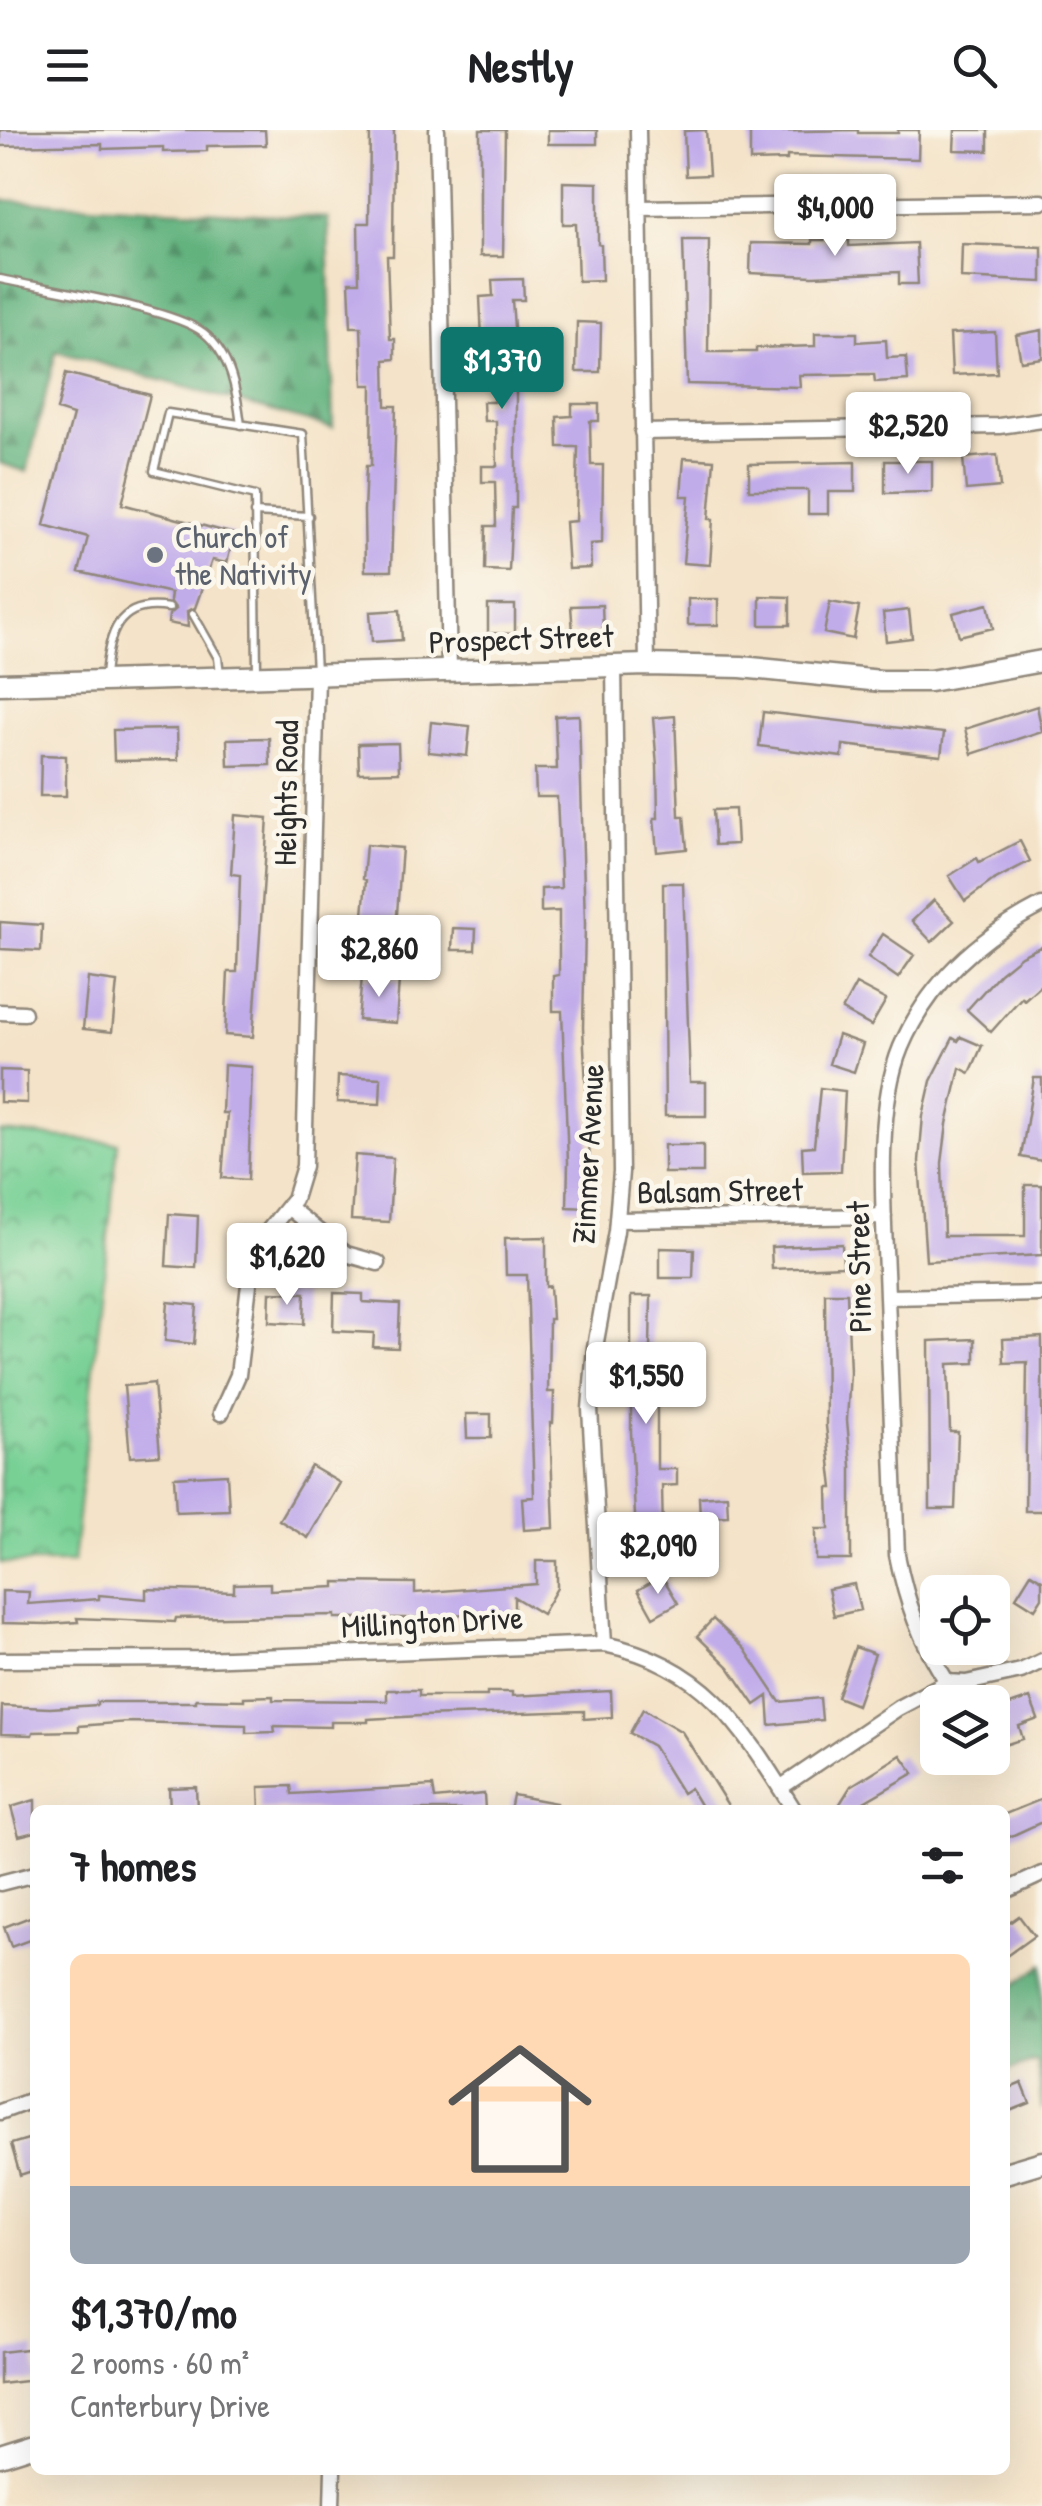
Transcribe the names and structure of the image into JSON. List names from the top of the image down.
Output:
{
  "streets": {
    "main road": ["Prospect Street"],
    "street": [
      "Heights Road",
      "Zimmer Avenue",
      "Balsam Street",
      "Pine Street",
      "Millington Drive"
    ]
  },
  "crossings": [
    ["Prospect Street", "Heights Road"],
    ["Prospect Street", "Zimmer Avenue"],
    ["Zimmer Avenue", "Balsam Street"],
    ["Zimmer Avenue", "Millington Drive"],
    ["Balsam Street", "Pine Street"]
  ],
  "places": ["Church of the Nativity"],
  "page": {
    "header": "Nestly",
    "price": [
      "$4,000",
      "$1,370",
      "$2,520",
      "$2,860",
      "$1,620",
      "$1,550",
      "$2,090"
    ],
    "heading": "7 homes",
    "list": [
      {
        "name": "$1,370/mo",
        "note": "2 rooms · 60 m² · Canterbury Drive"
      }
    ]
  }
}
